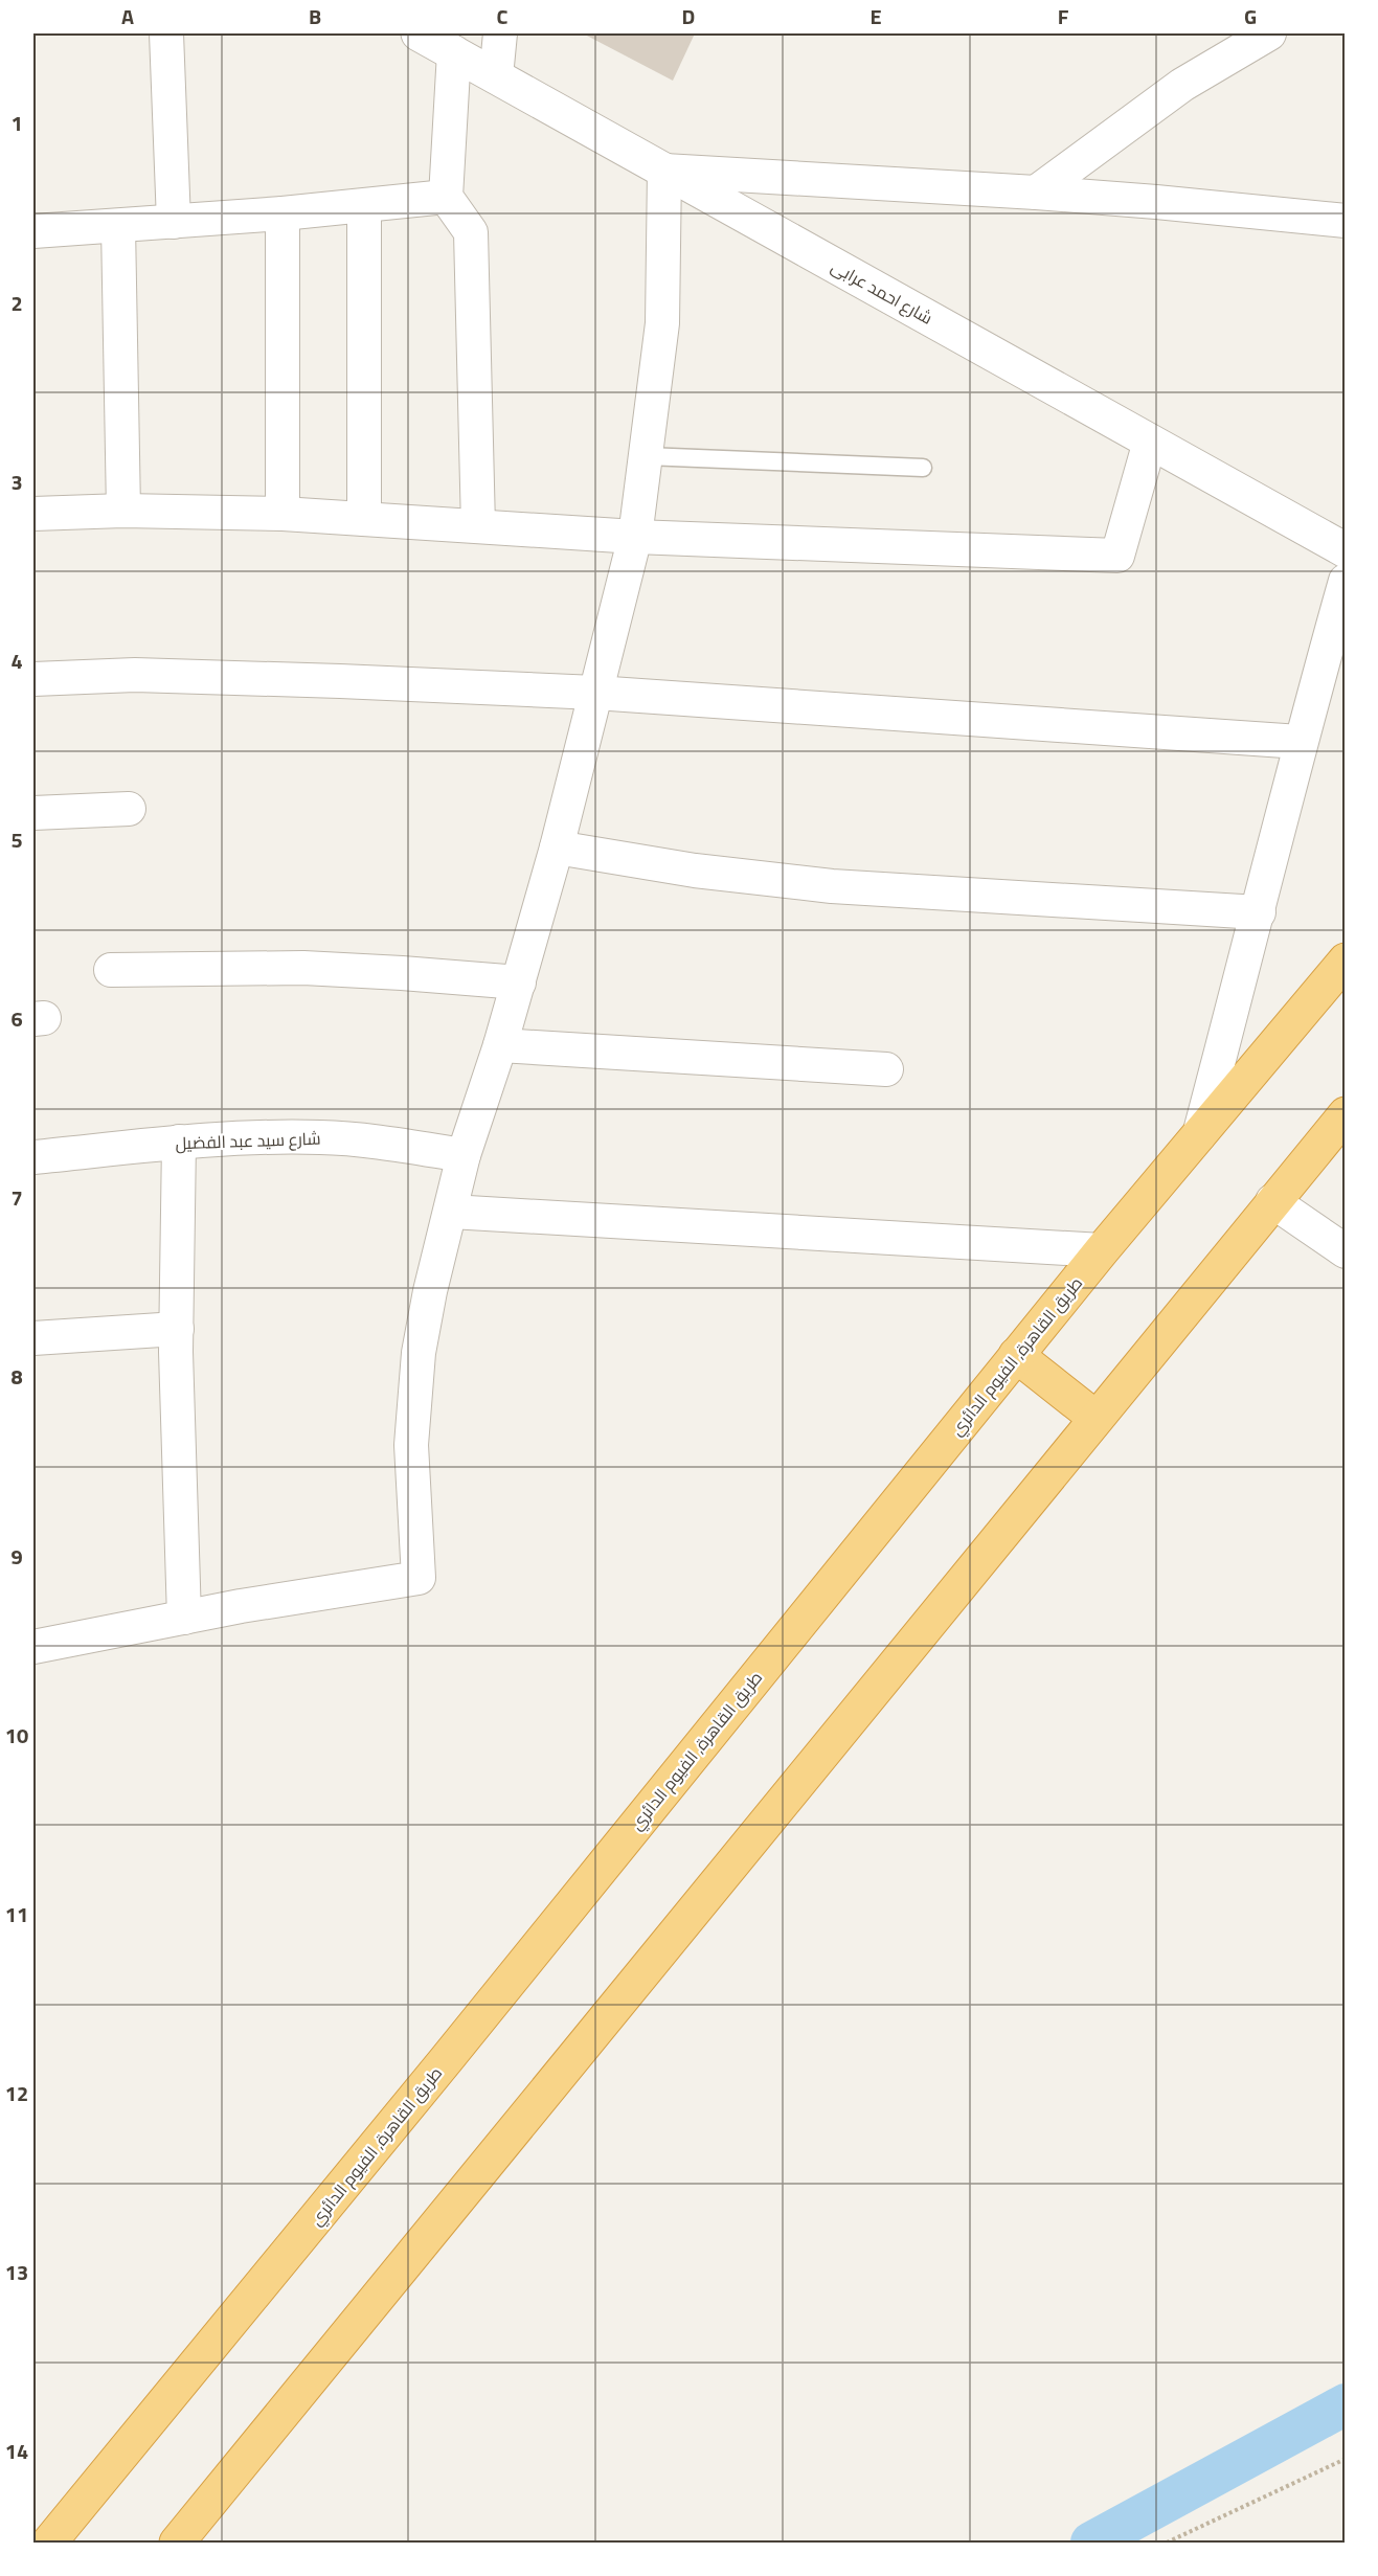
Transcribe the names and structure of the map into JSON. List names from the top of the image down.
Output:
{
  "streets": {
    "highway": ["طريق القاهرة, الفيوم الدائري"],
    "street": ["شارع احمد عرابى", "شارع سيد عبد الفضيل"]
  },
  "grid": {
    "columns": [
      "A",
      "B",
      "C",
      "D",
      "E",
      "F",
      "G"
    ],
    "rows": [
      "1",
      "2",
      "3",
      "4",
      "5",
      "6",
      "7",
      "8",
      "9",
      "10",
      "11",
      "12",
      "13",
      "14"
    ]
  }
}
